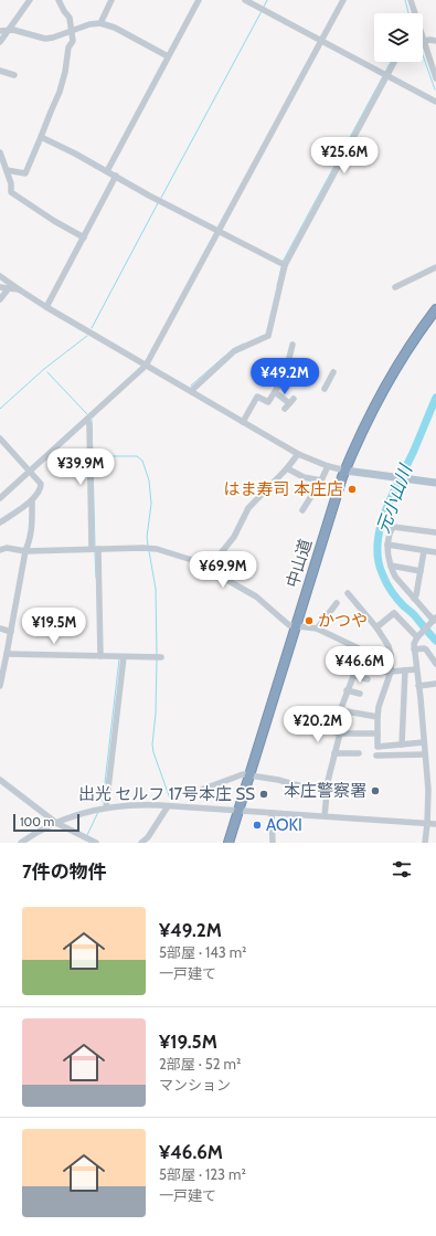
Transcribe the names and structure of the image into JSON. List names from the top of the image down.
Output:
{
  "streets": {
    "highway": ["中山道"]
  },
  "water": ["元小山川"],
  "places": [
    "はま寿司 本庄店",
    "かつや",
    "本庄警察署",
    "出光 セルフ 17号本庄 SS",
    "AOKI"
  ],
  "scale_bar": "100 m",
  "page": {
    "price": [
      "¥25.6M",
      "¥49.2M",
      "¥39.9M",
      "¥69.9M",
      "¥19.5M",
      "¥46.6M",
      "¥20.2M"
    ],
    "scale": "100 m",
    "heading": "7件の物件",
    "list": [
      {
        "name": "¥49.2M",
        "note": "5部屋 · 143 m² · 一戸建て"
      },
      {
        "name": "¥19.5M",
        "note": "2部屋 · 52 m² · マンション"
      },
      {
        "name": "¥46.6M",
        "note": "5部屋 · 123 m² · 一戸建て"
      }
    ]
  }
}
